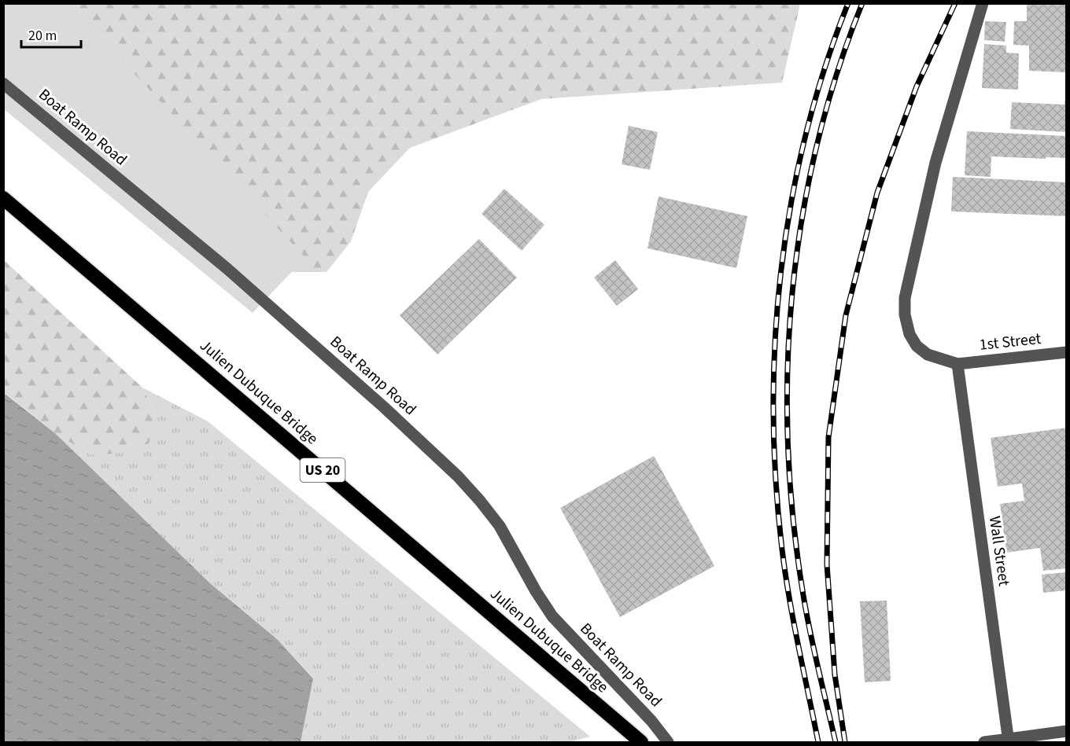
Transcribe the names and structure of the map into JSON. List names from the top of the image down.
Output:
{
  "streets": {
    "highway": ["Julien Dubuque Bridge", "US 20"],
    "street": ["Boat Ramp Road", "1st Street", "Wall Street"]
  },
  "crossings": [
    ["1st Street", "Wall Street"]
  ],
  "scale_bar": "20 m"
}
